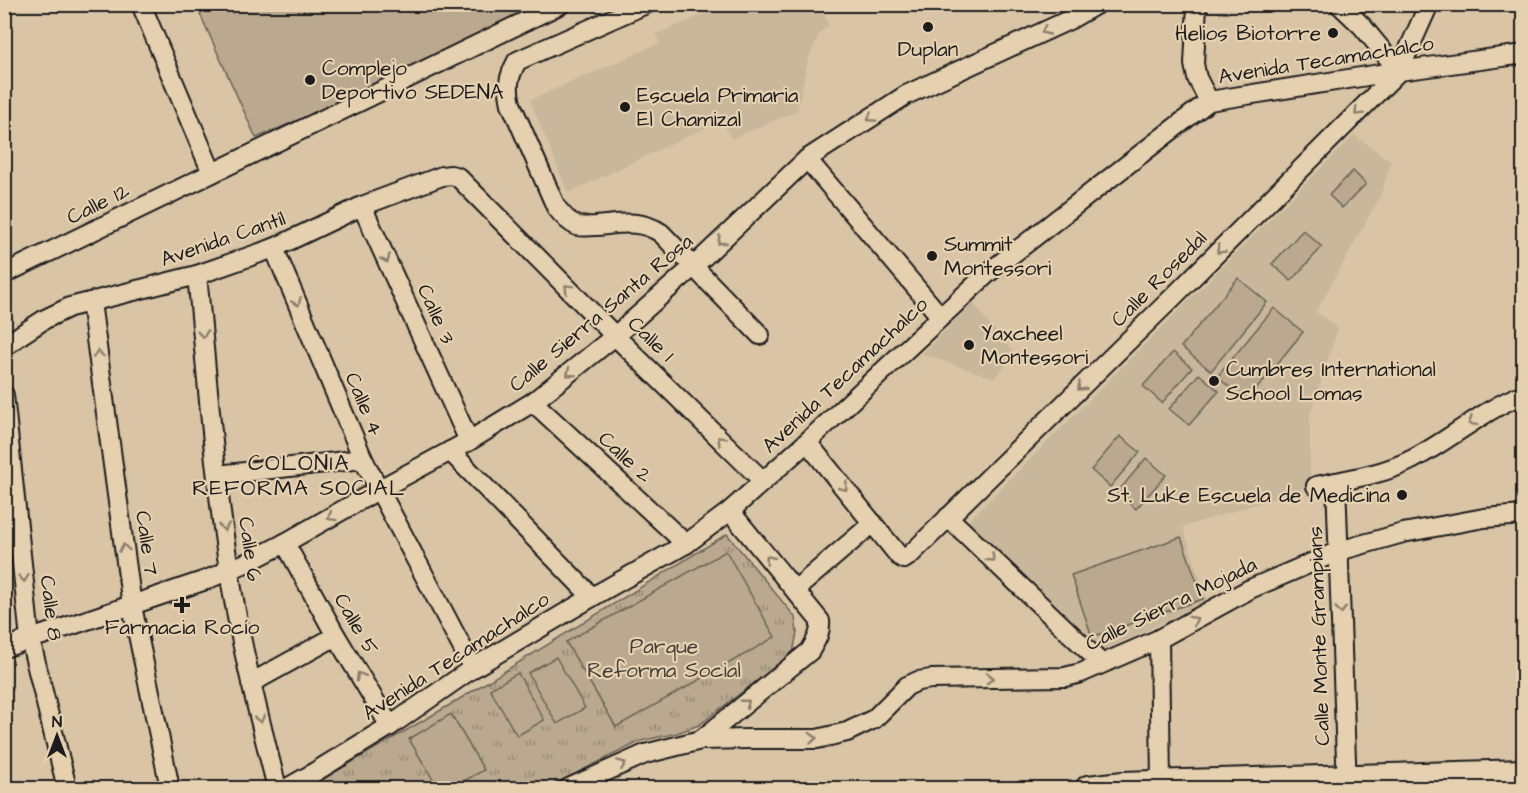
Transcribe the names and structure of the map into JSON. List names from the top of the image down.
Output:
{
  "streets": {
    "street": [
      "Avenida Tecamachalco",
      "Calle 12",
      "Avenida Cantíl",
      "Calle Rosedal",
      "Calle Sierra Santa Rosa",
      "Calle 3",
      "Calle 1",
      "Calle 4",
      "Calle 2",
      "Calle 7",
      "Calle 6",
      "Calle Sierra Mojada",
      "Calle 8",
      "Calle 5",
      "Calle Monte Grampians"
    ]
  },
  "crossings": [
    ["Avenida Tecamachalco", "Calle Rosedal"],
    ["Avenida Tecamachalco", "Calle 1"],
    ["Avenida Tecamachalco", "Calle 4"],
    ["Avenida Tecamachalco", "Calle 2"],
    ["Avenida Tecamachalco", "Calle 5"],
    ["Avenida Cantíl", "Calle 3"],
    ["Avenida Cantíl", "Calle 1"],
    ["Avenida Cantíl", "Calle 4"],
    ["Avenida Cantíl", "Calle 7"],
    ["Avenida Cantíl", "Calle 6"],
    ["Calle Sierra Santa Rosa", "Calle 3"],
    ["Calle Sierra Santa Rosa", "Calle 1"],
    ["Calle Sierra Santa Rosa", "Calle 4"],
    ["Calle Sierra Santa Rosa", "Calle 2"],
    ["Calle Sierra Santa Rosa", "Calle 7"],
    ["Calle Sierra Santa Rosa", "Calle 6"],
    ["Calle Sierra Santa Rosa", "Calle 8"],
    ["Calle Sierra Santa Rosa", "Calle 5"],
    ["Calle Sierra Mojada", "Calle Monte Grampians"]
  ],
  "one_way": [
    "Calle Rosedal",
    "Calle Sierra Santa Rosa",
    "Calle 3",
    "Calle 1",
    "Calle 4",
    "Calle 7",
    "Calle 6",
    "Calle Sierra Mojada",
    "Calle 8",
    "Calle 5",
    "Calle Monte Grampians"
  ],
  "districts": ["COLONIA REFORMA SOCIAL"],
  "parks": ["Parque Reforma Social"],
  "places": {
    "other": [
      "Duplan",
      "Helios Biotorre",
      "Complejo Deportivo SEDENA",
      "Escuela Primaria El Chamizal",
      "Summit Montessori",
      "Yaxcheel Montessori",
      "Cumbres International School Lomas",
      "St. Luke Escuela de Medicina"
    ],
    "health": ["Farmacia Rocío"]
  },
  "north": "top"
}
